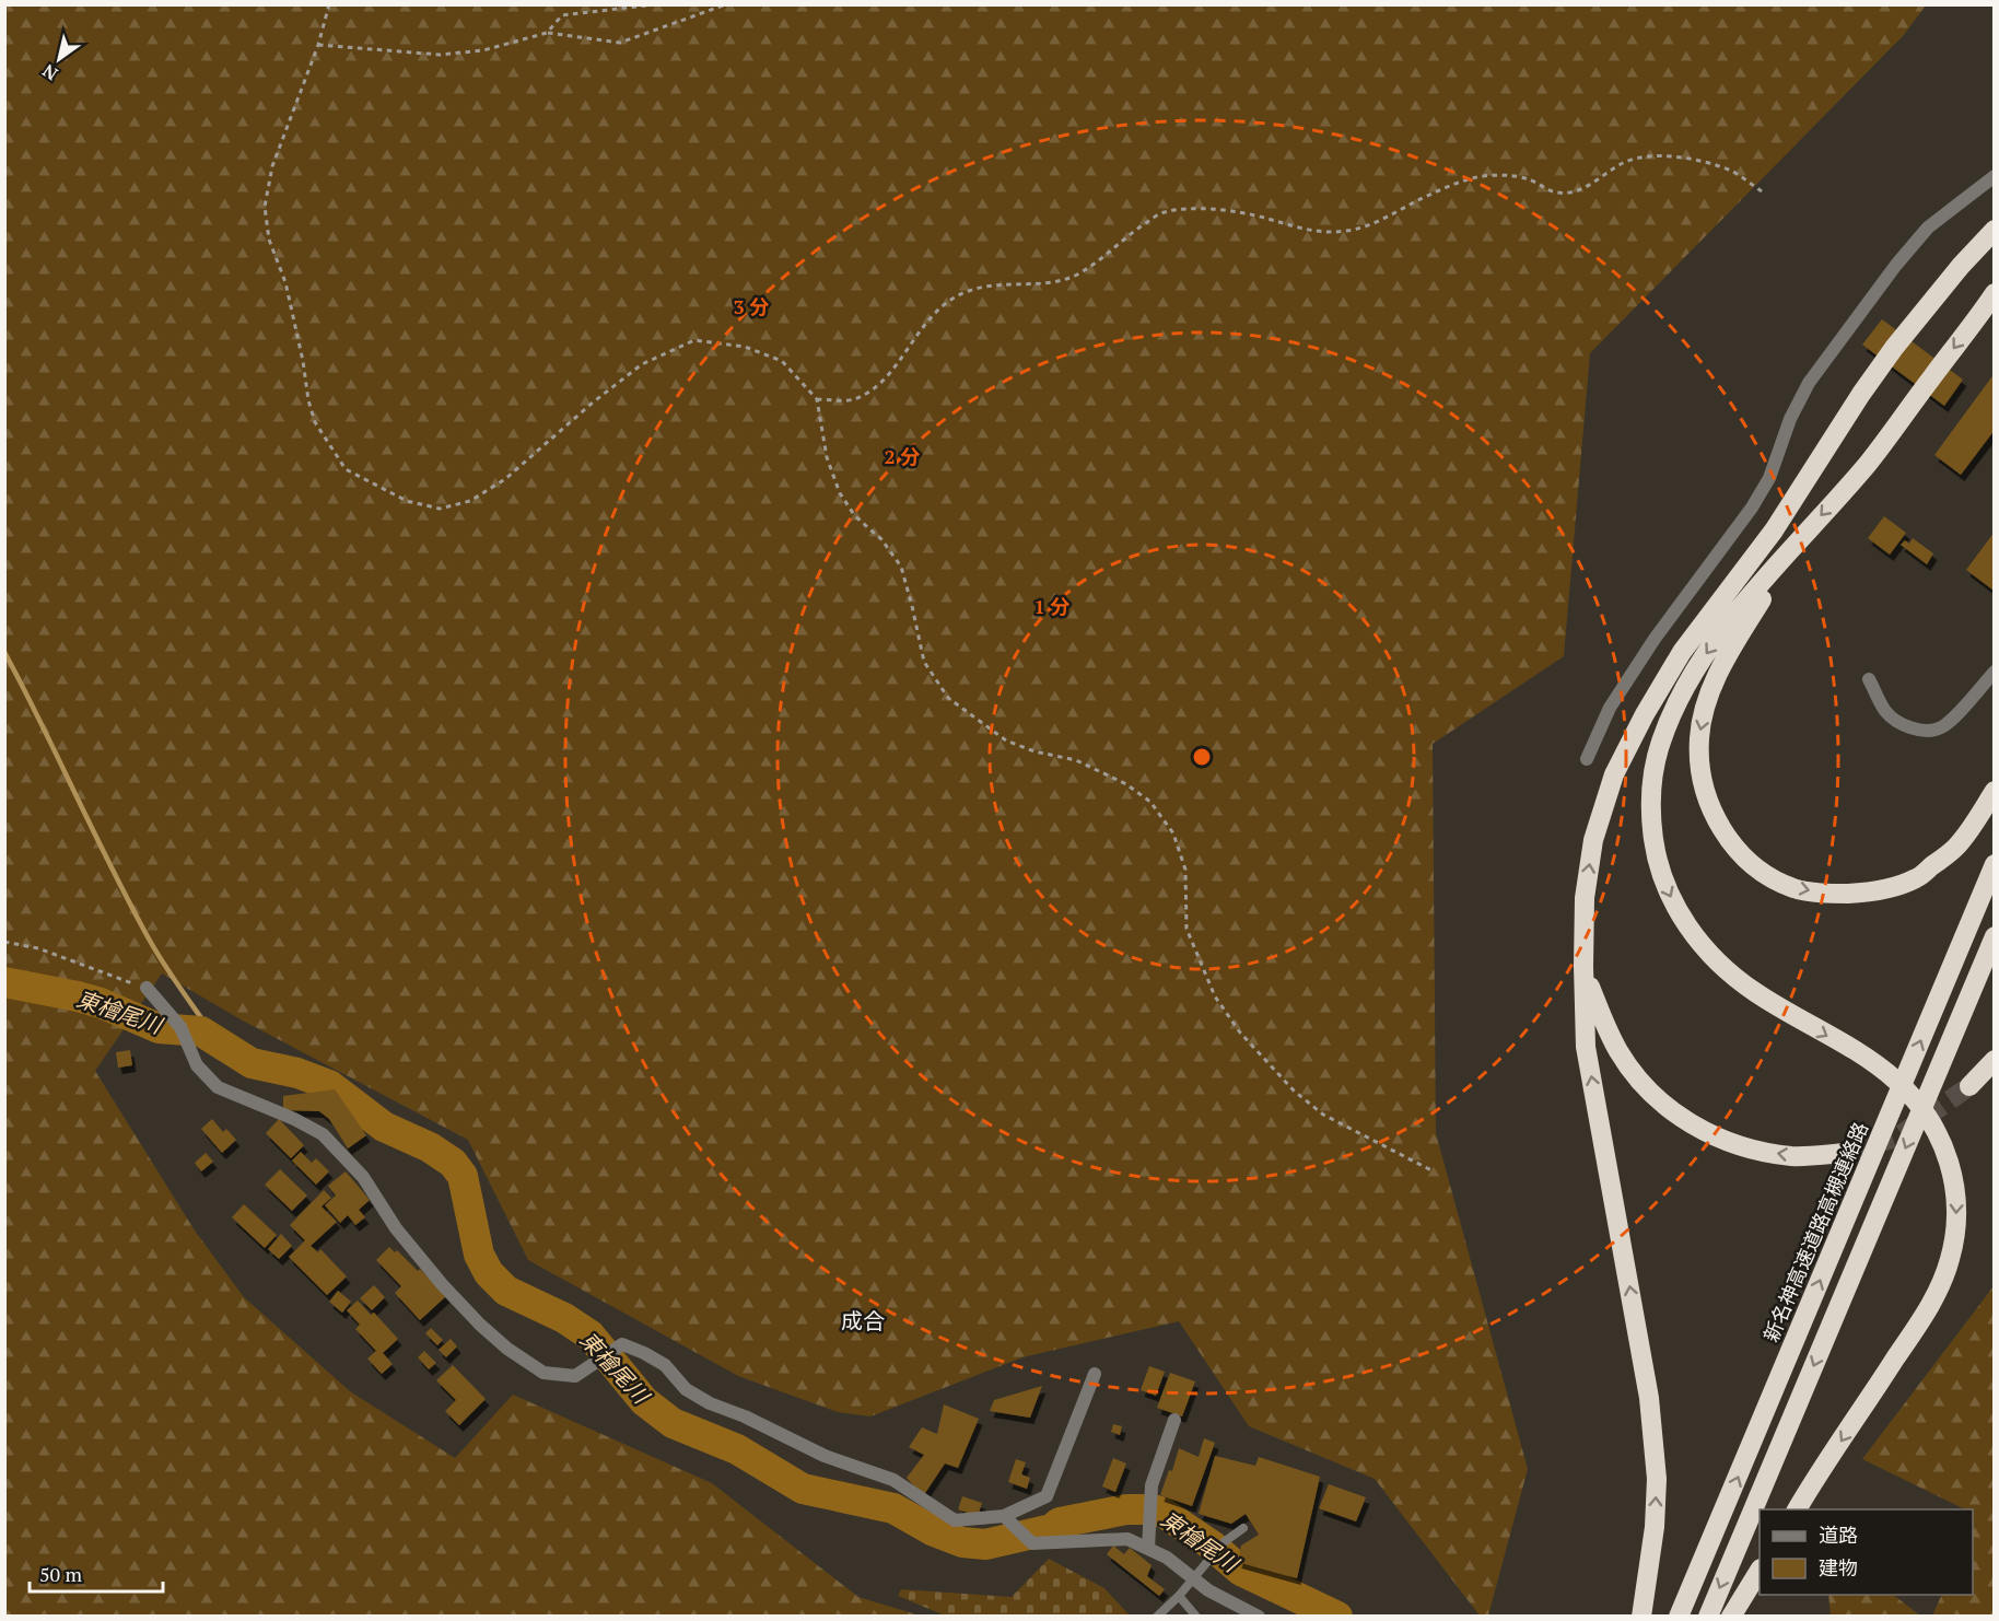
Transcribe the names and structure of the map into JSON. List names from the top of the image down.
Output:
{
  "streets": {
    "highway": ["新名神高速道路高槻連絡路"]
  },
  "districts": ["成合"],
  "water": ["東檜尾川"],
  "legend": ["道路", "建物"],
  "scale_bar": "50 m",
  "north": "bottom left",
  "rings": ["3 分", "2 分", "1 分"]
}
